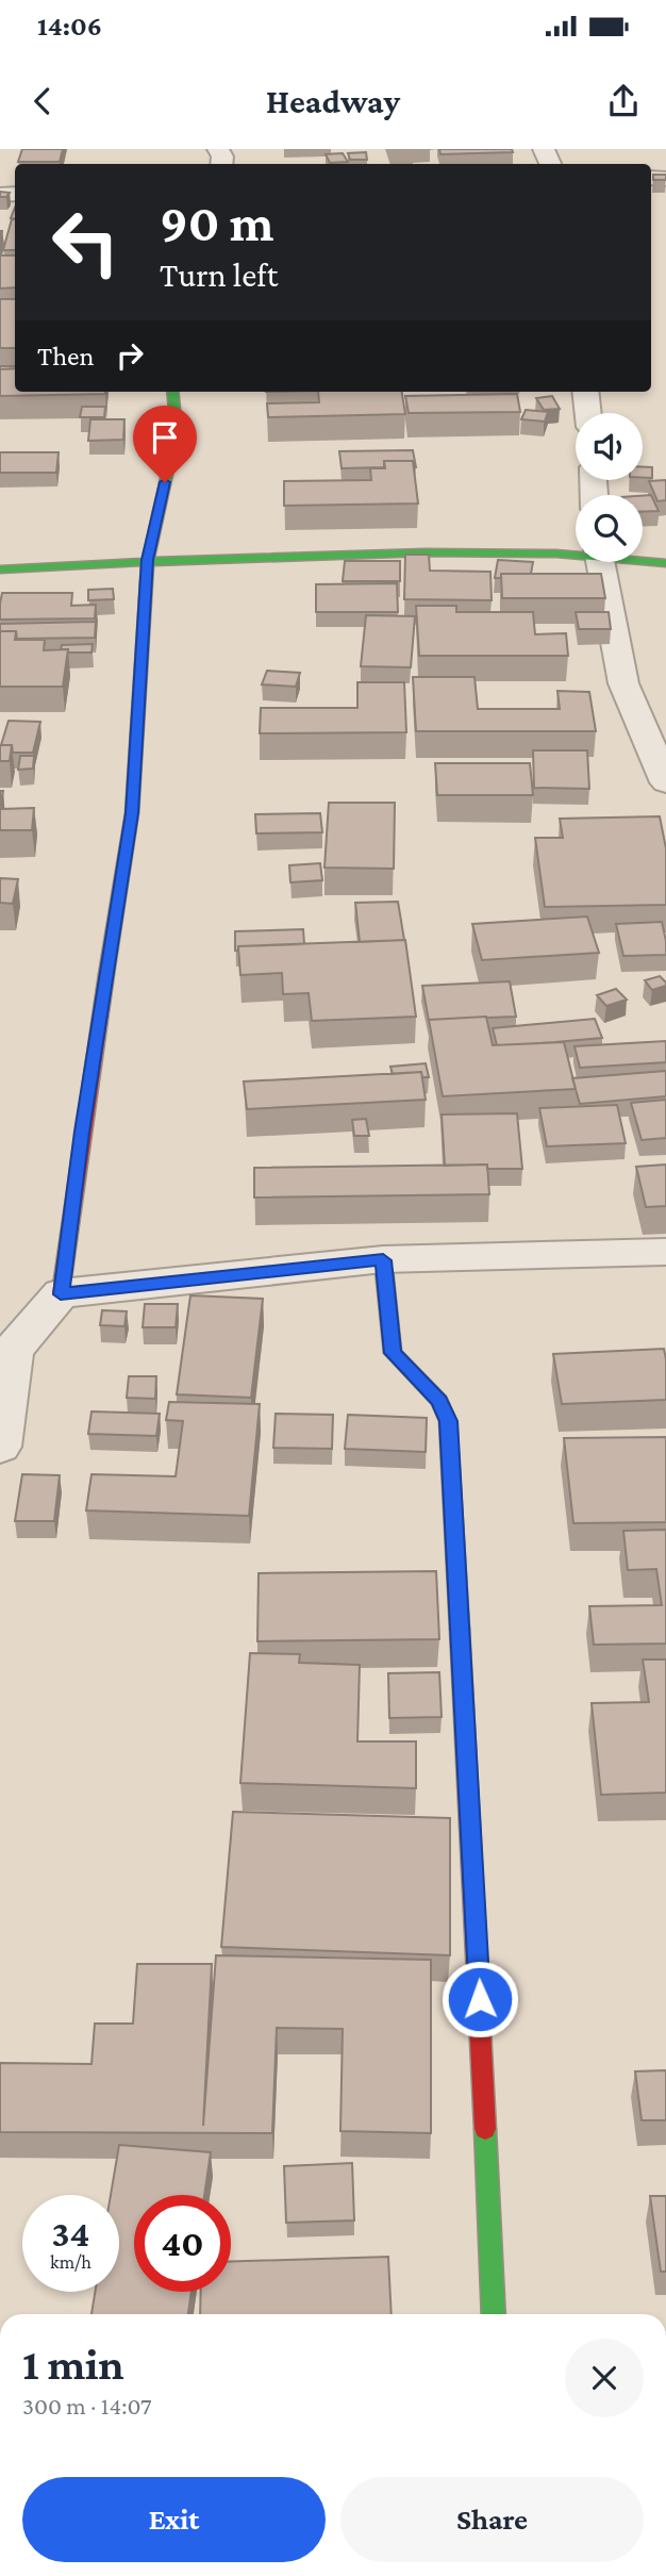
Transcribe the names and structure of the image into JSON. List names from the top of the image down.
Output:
{
  "page": {
    "status": "14:06",
    "header": "Headway",
    "turn": ["90 m", "Turn left"],
    "then": "Then",
    "speed": "34 km/h",
    "limit": "40",
    "heading": ["1 min", "300 m · 14:07"],
    "buttons": ["Exit", "Share"]
  }
}
